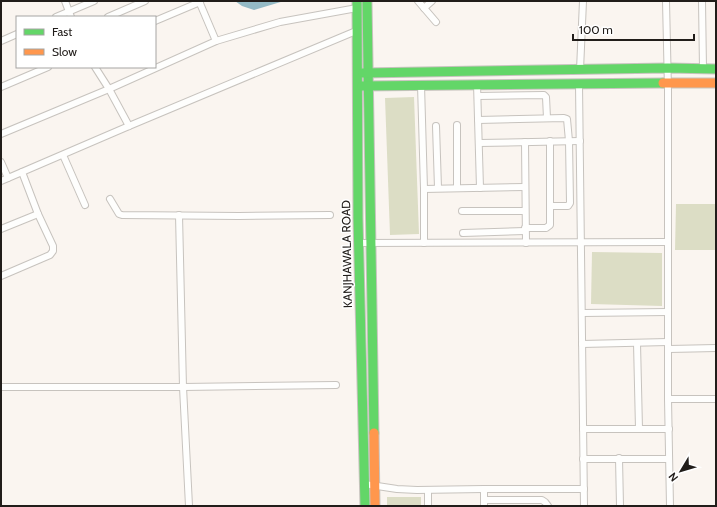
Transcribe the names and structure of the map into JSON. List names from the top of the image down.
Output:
{
  "streets": {
    "main road": ["KANJHAWALA ROAD"]
  },
  "legend": ["Fast", "Slow"],
  "scale_bar": "100 m",
  "north": "bottom left"
}
